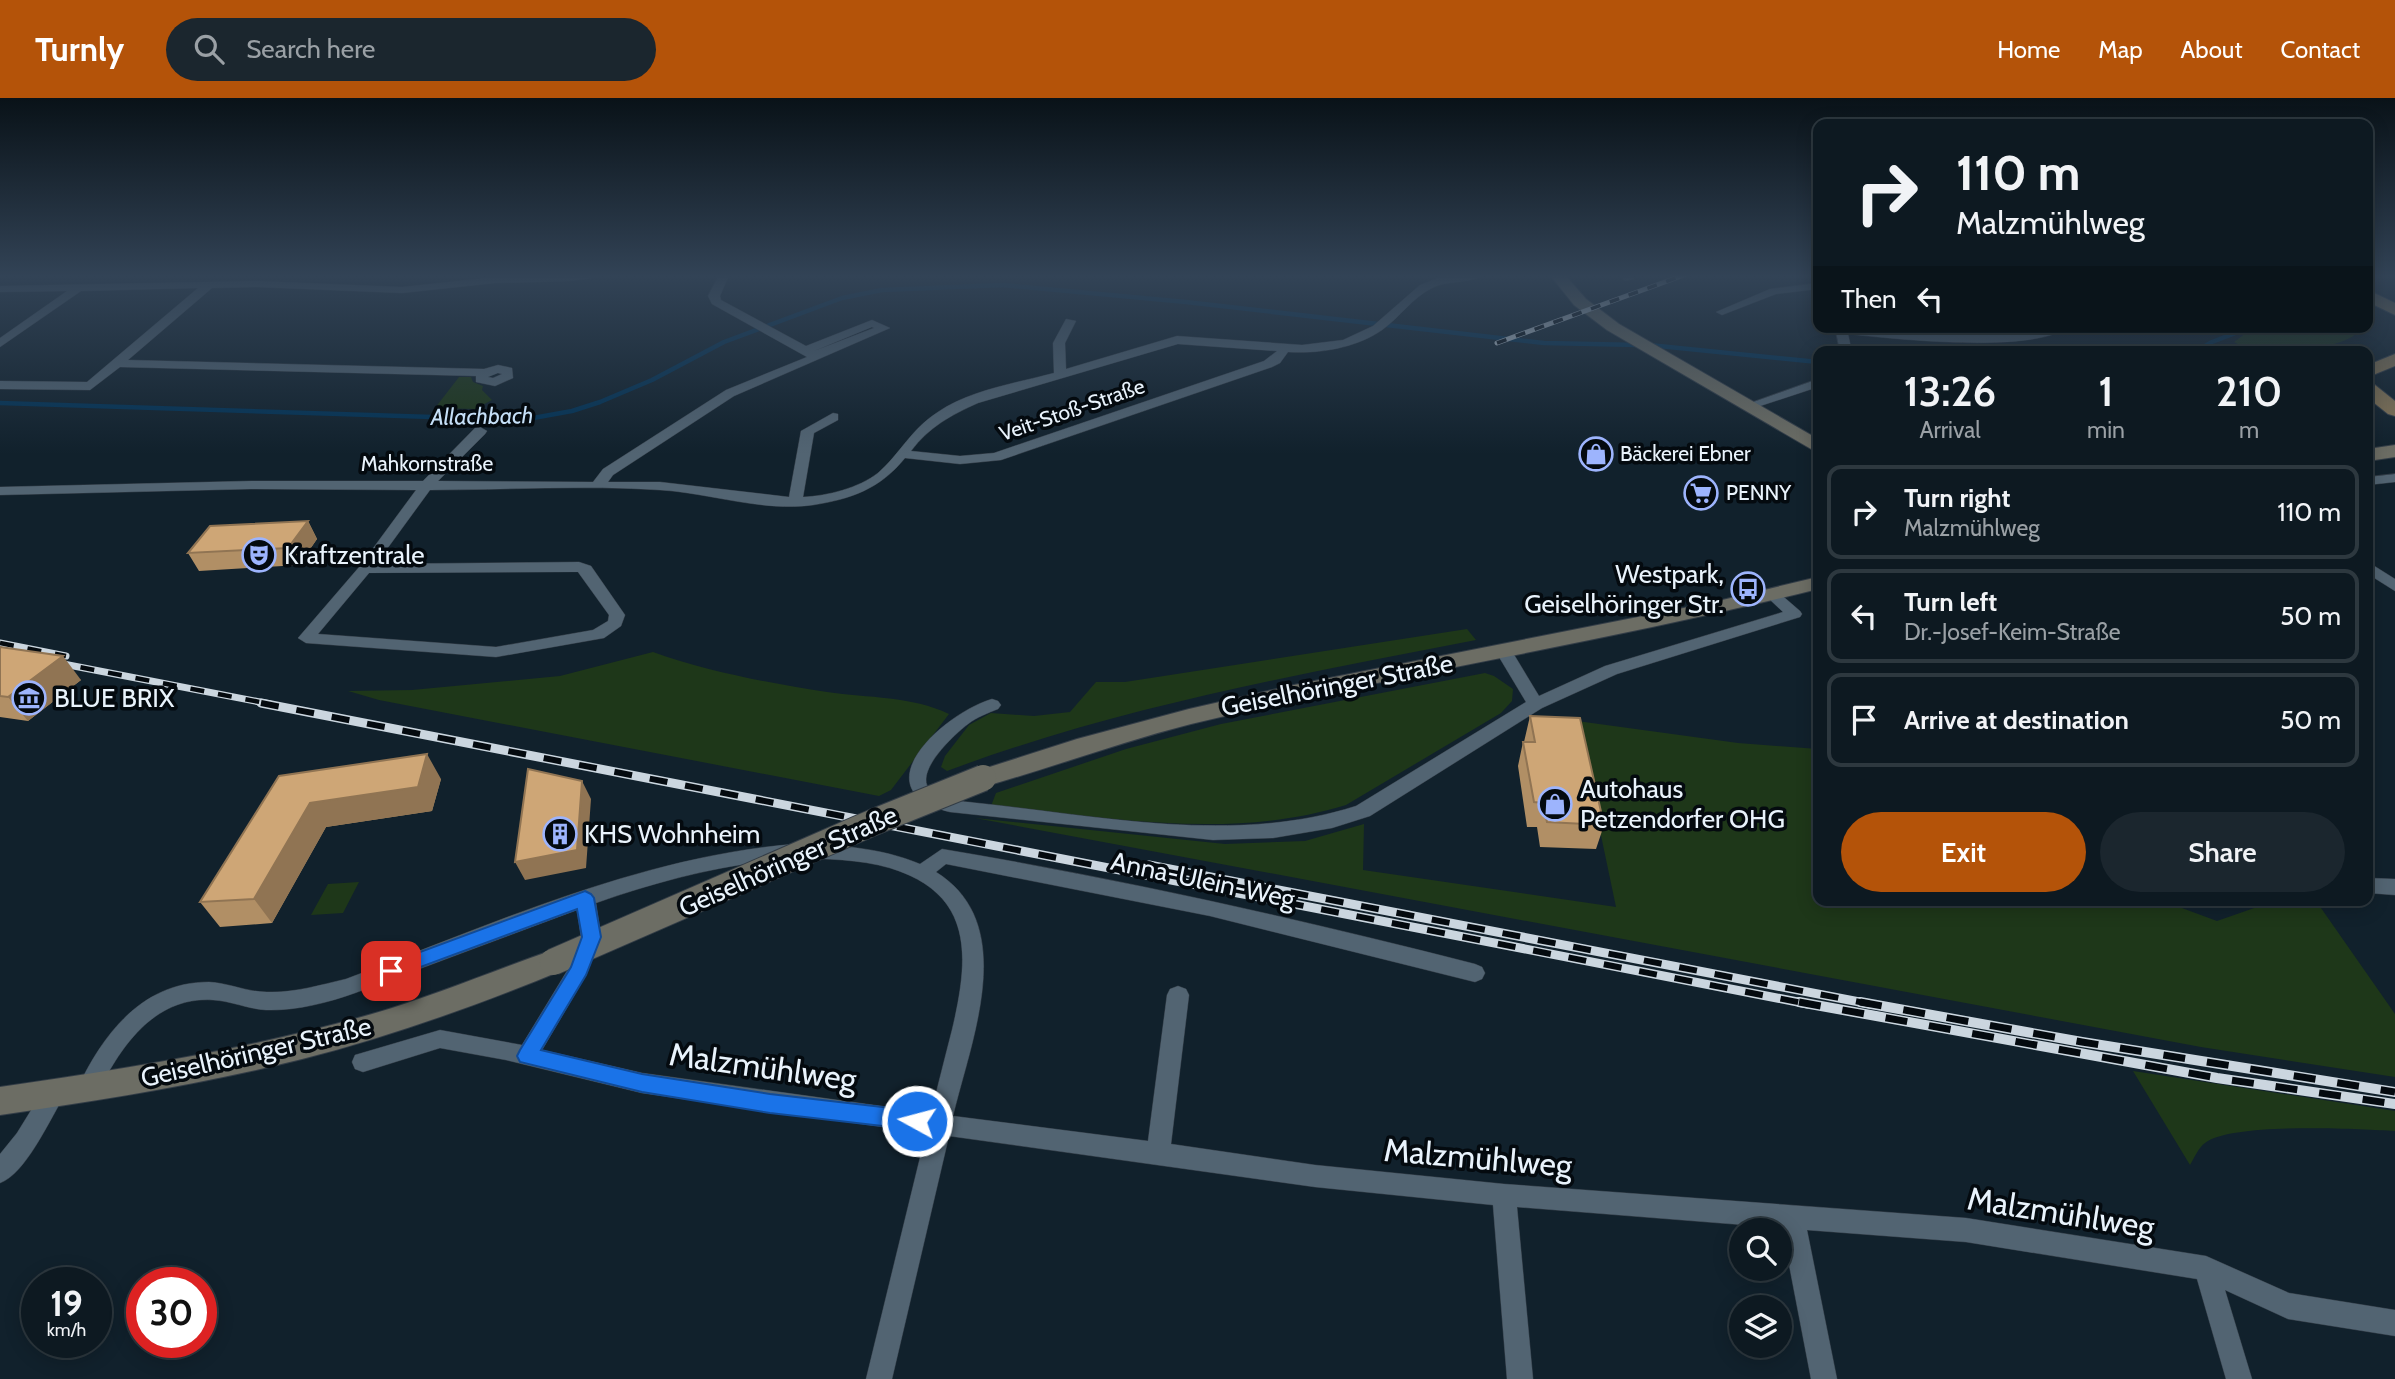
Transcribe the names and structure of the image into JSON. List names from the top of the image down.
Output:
{
  "streets": {
    "main road": ["Geiselhöringer Straße"],
    "street": [
      "Veit-Stoß-Straße",
      "Mahkornstraße",
      "Anna-Ulein-Weg",
      "Malzmühlweg"
    ]
  },
  "crossings": [
    ["Veit-Stoß-Straße", "Mahkornstraße"]
  ],
  "water": ["Allachbach"],
  "places": {
    "shop": ["Bäckerei Ebner", "Autohaus Petzendorfer OHG"],
    "supermarket": ["PENNY"],
    "theatre": ["Kraftzentrale"],
    "bus stop": ["Westpark, Geiselhöringer Str."],
    "museum": ["BLUE BRIX"],
    "building": ["KHS Wohnheim"]
  },
  "page": {
    "header": "Turnly",
    "search": "Search here",
    "nav": [
      "Home",
      "Map",
      "About",
      "Contact"
    ],
    "turn": ["110 m", "Malzmühlweg"],
    "then": "Then",
    "eta": [
      "13:26",
      "Arrival",
      "1",
      "min",
      "210",
      "m"
    ],
    "list": [
      {
        "name": "Turn right",
        "note": "Malzmühlweg",
        "value": "110 m"
      },
      {
        "name": "Turn left",
        "note": "Dr.-Josef-Keim-Straße",
        "value": "50 m"
      },
      {
        "name": "Arrive at destination",
        "value": "50 m"
      }
    ],
    "buttons": ["Exit", "Share"],
    "speed": "19 km/h",
    "limit": "30"
  }
}
